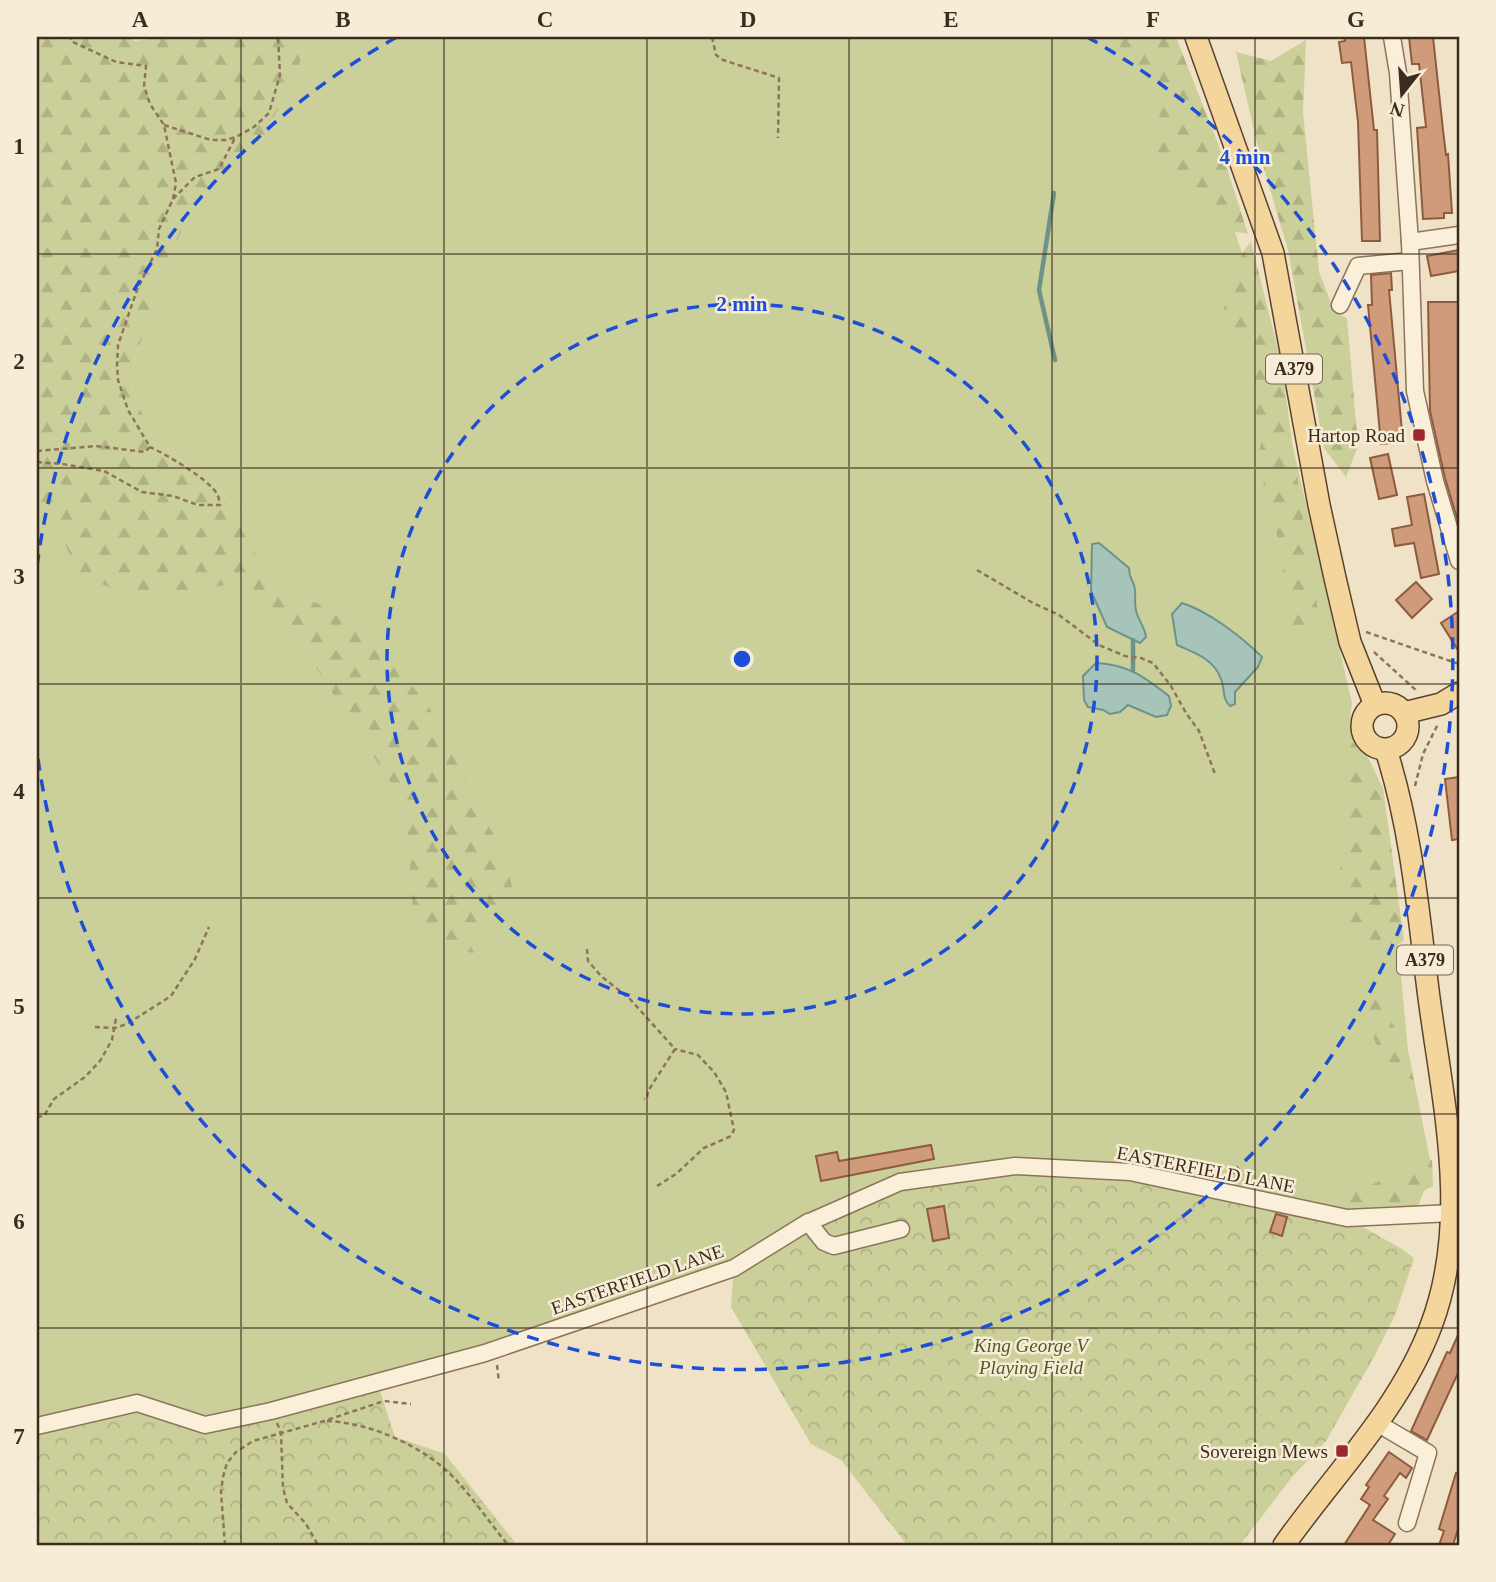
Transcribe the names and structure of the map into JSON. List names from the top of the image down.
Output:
{
  "streets": {
    "main road": ["A379"],
    "street": ["EASTERFIELD LANE"]
  },
  "crossings": [
    ["A379", "EASTERFIELD LANE"]
  ],
  "parks": ["King George V Playing Field"],
  "places": {
    "transit": ["Hartop Road", "Sovereign Mews"]
  },
  "north": "bottom",
  "grid": {
    "columns": [
      "A",
      "B",
      "C",
      "D",
      "E",
      "F",
      "G"
    ],
    "rows": [
      "1",
      "2",
      "3",
      "4",
      "5",
      "6",
      "7"
    ]
  },
  "rings": ["4 min", "2 min"]
}
